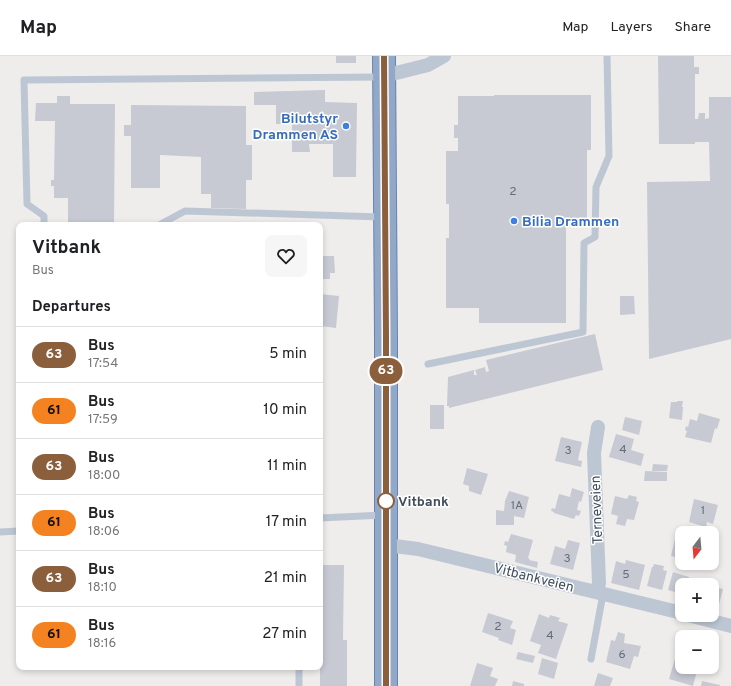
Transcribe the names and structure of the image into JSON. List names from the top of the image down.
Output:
{
  "streets": {
    "street": ["Terneveien", "Vitbankveien"]
  },
  "crossings": [
    ["Terneveien", "Vitbankveien"]
  ],
  "places": ["Bilutstyr Drammen AS", "Bilia Drammen", "Vitbank"],
  "lines": ["bus line 63"],
  "house_numbers": [
    "2",
    "4",
    "3",
    "1A",
    "1",
    "3",
    "5",
    "2",
    "4",
    "6"
  ],
  "north": "bottom",
  "page": {
    "header": "Map",
    "nav": ["Map", "Layers", "Share"],
    "on_map": "63",
    "heading": [
      ["Vitbank", "Bus"],
      "Departures"
    ],
    "list": [
      {
        "mark": "63",
        "name": "Bus",
        "note": "17:54",
        "value": "5 min"
      },
      {
        "mark": "61",
        "name": "Bus",
        "note": "17:59",
        "value": "10 min"
      },
      {
        "mark": "63",
        "name": "Bus",
        "note": "18:00",
        "value": "11 min"
      },
      {
        "mark": "61",
        "name": "Bus",
        "note": "18:06",
        "value": "17 min"
      },
      {
        "mark": "63",
        "name": "Bus",
        "note": "18:10",
        "value": "21 min"
      },
      {
        "mark": "61",
        "name": "Bus",
        "note": "18:16",
        "value": "27 min"
      }
    ],
    "map_buttons": ["+", "−"]
  }
}
